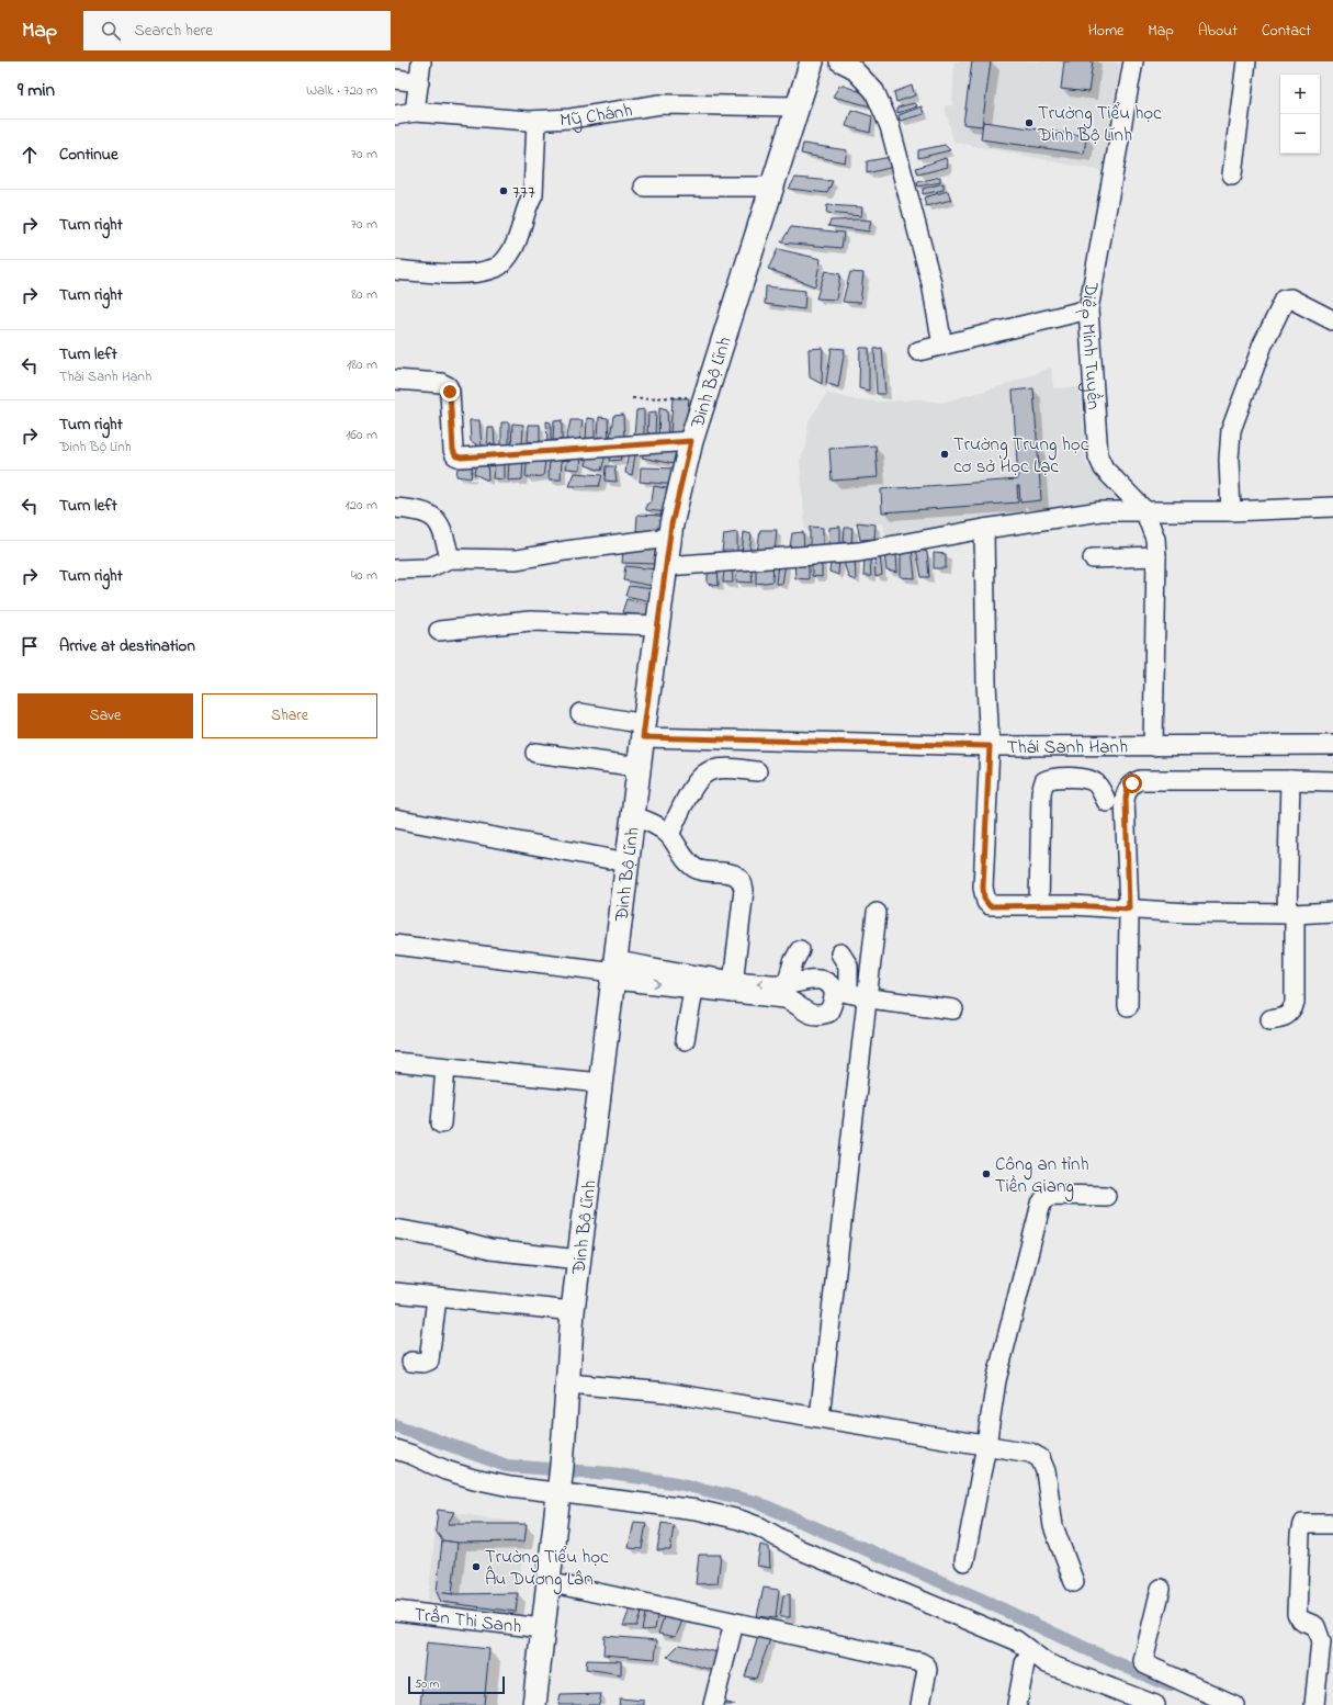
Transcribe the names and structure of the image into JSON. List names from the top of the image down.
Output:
{
  "streets": {
    "main road": ["Đinh Bộ Lĩnh"],
    "street": [
      "Mỹ Chánh",
      "Diệp Minh Tuyền",
      "Thái Sanh Hạnh",
      "Trần Thị Sanh"
    ]
  },
  "crossings": [
    ["Mỹ Chánh", "Đinh Bộ Lĩnh"],
    ["Diệp Minh Tuyền", "Thái Sanh Hạnh"],
    ["Đinh Bộ Lĩnh", "Thái Sanh Hạnh"],
    ["Đinh Bộ Lĩnh", "Trần Thị Sanh"]
  ],
  "places": [
    "Trường Tiểu học Đinh Bộ Lĩnh",
    "777",
    "Trường Trung học cơ sở Học Lạc",
    "Công an tỉnh Tiền Giang",
    "Trường Tiểu học Âu Dương Lân"
  ],
  "scale_bar": "50 m",
  "page": {
    "header": "Map",
    "search": "Search here",
    "nav": [
      "Home",
      "Map",
      "About",
      "Contact"
    ],
    "heading": ["9 min", "Walk · 720 m"],
    "map_buttons": ["+", "−"],
    "list": [
      ["Continue", "70 m"],
      ["Turn right", "70 m"],
      ["Turn right", "80 m"],
      ["Turn left", "Thái Sanh Hạnh", "180 m"],
      ["Turn right", "Đinh Bộ Lĩnh", "160 m"],
      ["Turn left", "120 m"],
      ["Turn right", "40 m"],
      "Arrive at destination"
    ],
    "buttons": ["Save", "Share"],
    "scale": "50 m"
  }
}
